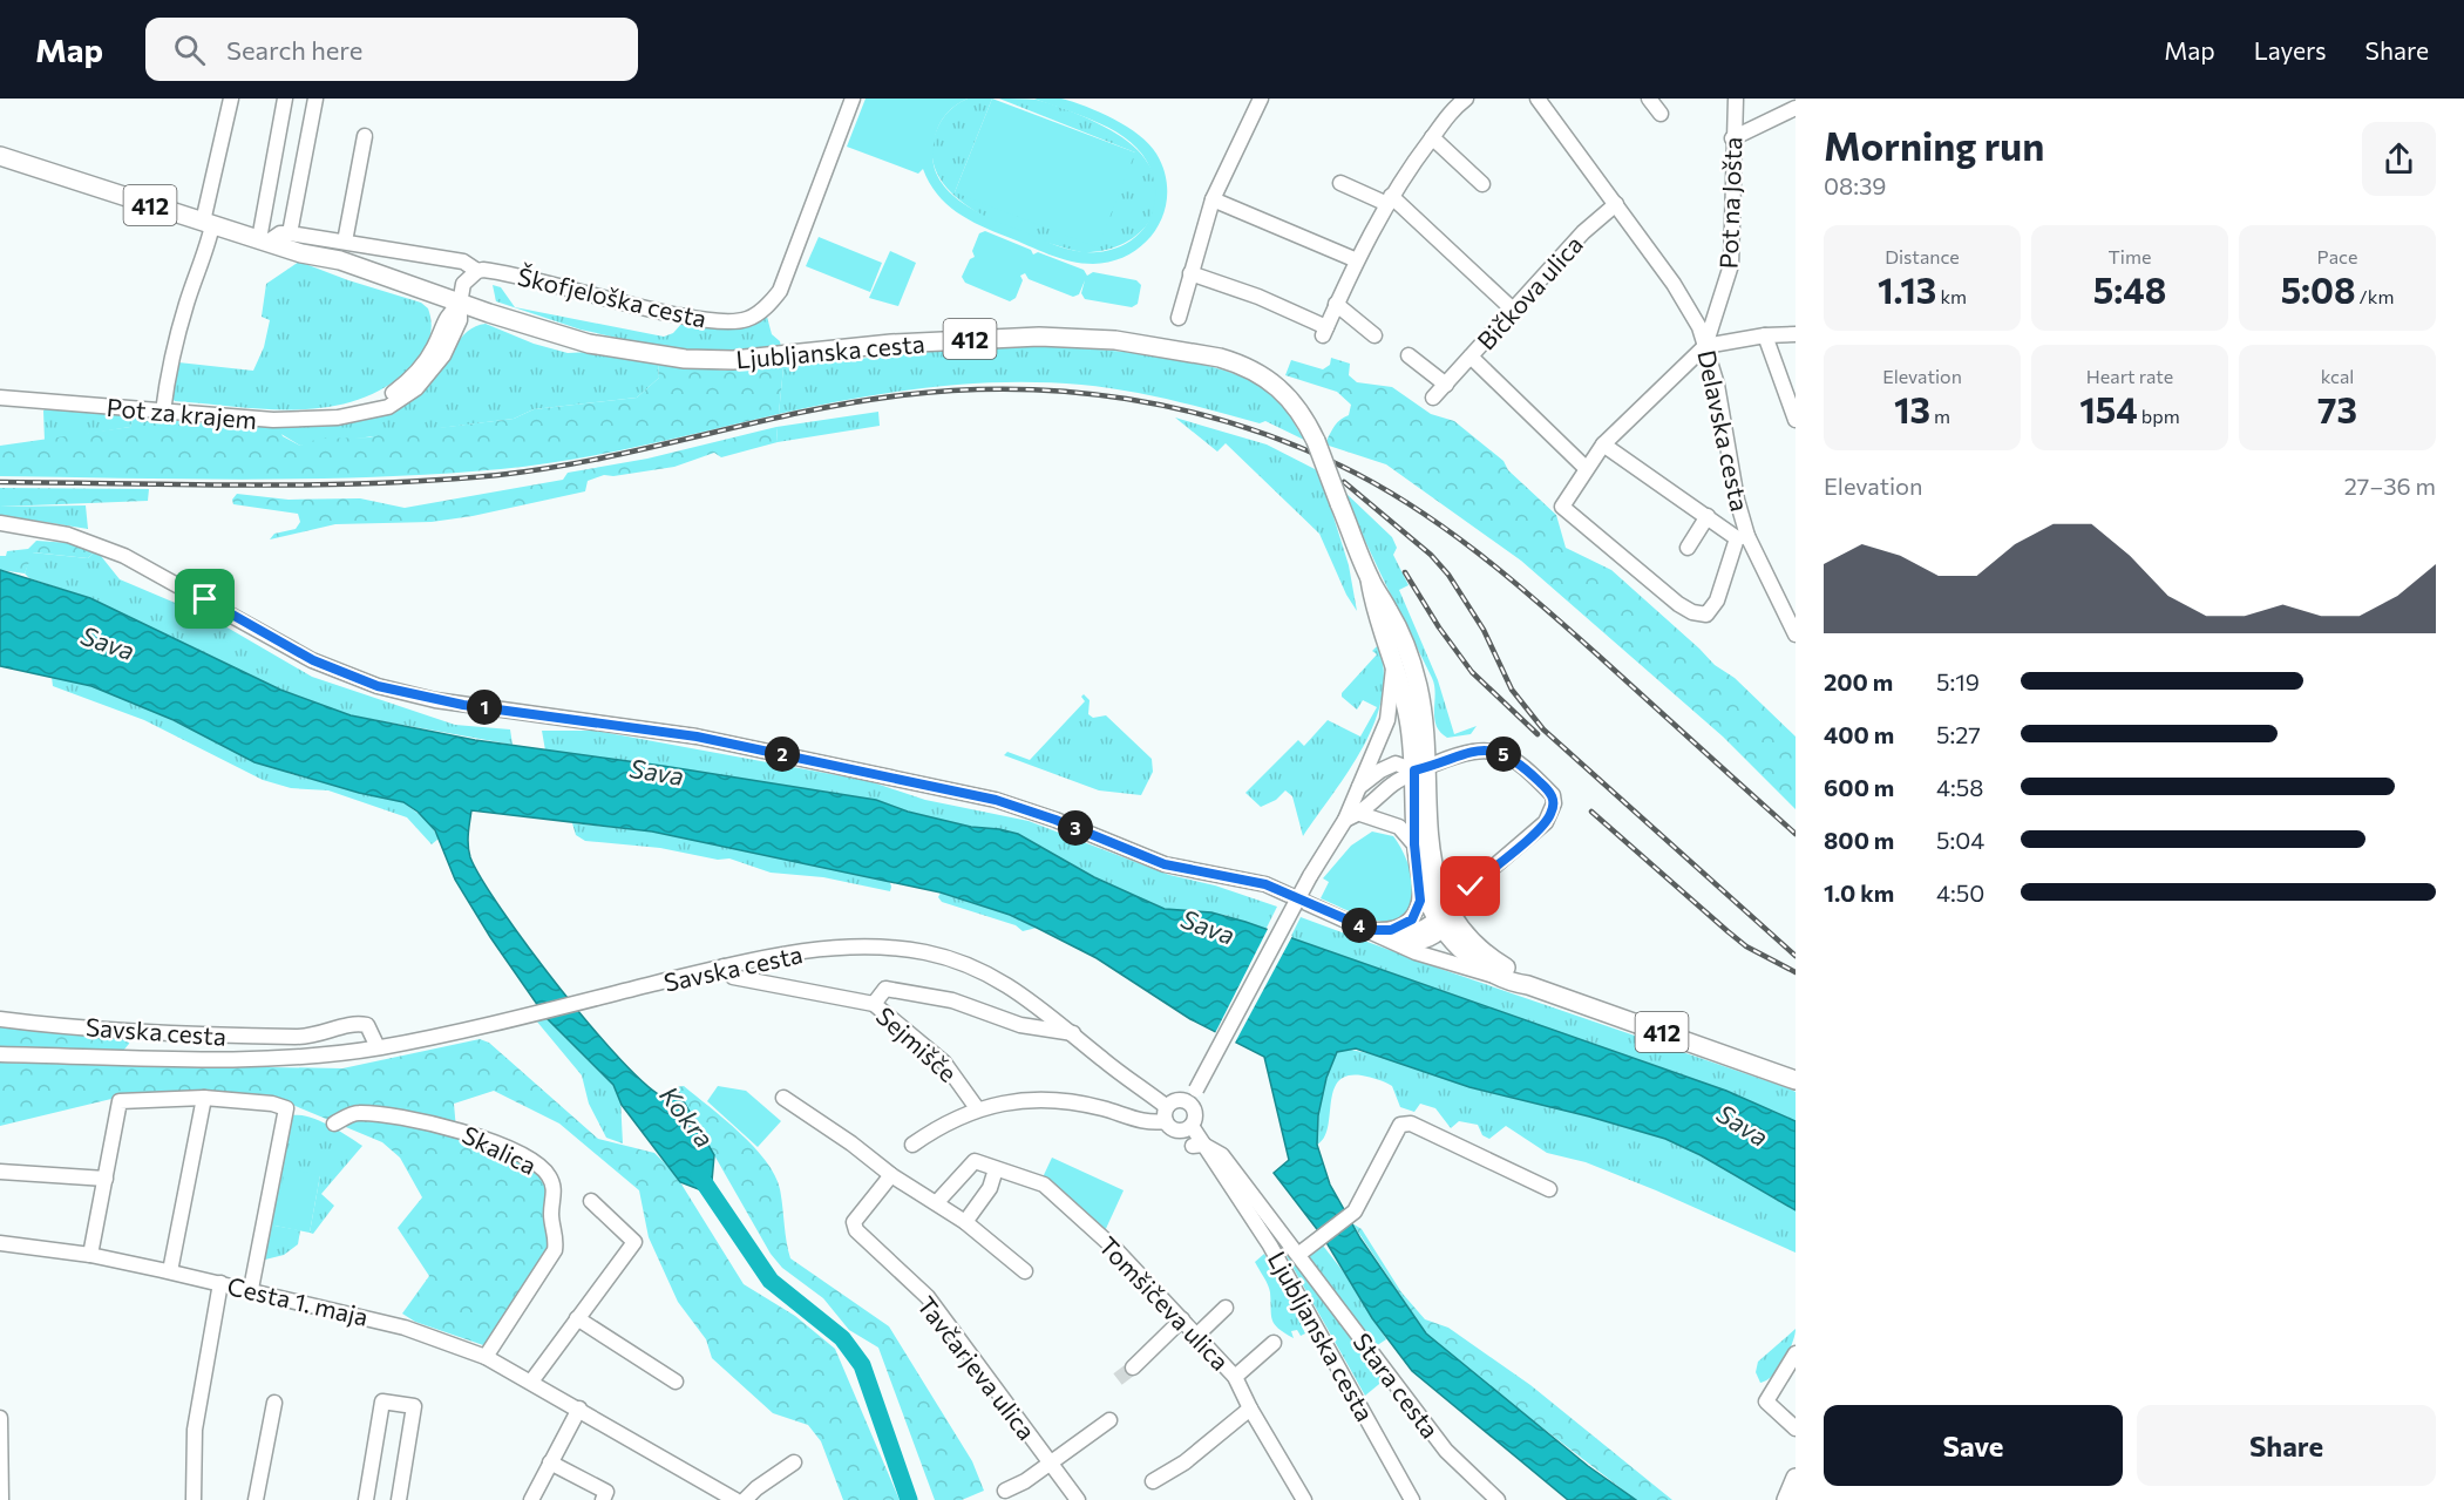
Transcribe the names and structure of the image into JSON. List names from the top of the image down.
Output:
{
  "streets": {
    "main road": ["412", "Ljubljanska cesta"],
    "street": [
      "Pot na Jošta",
      "Bičkova ulica",
      "Škofjeloška cesta",
      "Pot za krajem",
      "Delavska cesta",
      "Savska cesta",
      "Sejmišče",
      "Skalica",
      "Cesta 1. maja",
      "Tomšičeva ulica",
      "Tavčarjeva ulica",
      "Stara cesta"
    ]
  },
  "crossings": [
    ["Pot na Jošta", "Delavska cesta"],
    ["412", "Ljubljanska cesta"],
    ["Bičkova ulica", "Delavska cesta"],
    ["Ljubljanska cesta", "Pot za krajem"],
    ["Ljubljanska cesta", "Savska cesta"],
    ["Ljubljanska cesta", "Stara cesta"],
    ["Savska cesta", "Sejmišče"],
    ["Skalica", "Cesta 1. maja"]
  ],
  "water": ["Sava", "Kokra"],
  "page": {
    "header": "Map",
    "search": "Search here",
    "nav": ["Map", "Layers", "Share"],
    "heading": ["Morning run", "08:39"],
    "stats": [
      ["Distance", "1.13 km"],
      ["Time", "5:48"],
      ["Pace", "5:08 /km"],
      ["Elevation", "13 m"],
      ["Heart rate", "154 bpm"],
      ["kcal", "73"]
    ],
    "chart": ["Elevation", "27–36 m"],
    "list": [
      {
        "name": "200 m",
        "note": "5:19"
      },
      {
        "name": "400 m",
        "note": "5:27"
      },
      {
        "name": "600 m",
        "note": "4:58"
      },
      {
        "name": "800 m",
        "note": "5:04"
      },
      {
        "name": "1.0 km",
        "note": "4:50"
      }
    ],
    "pins": [
      "1",
      "2",
      "5",
      "3",
      "4"
    ],
    "buttons": ["Save", "Share"]
  }
}
